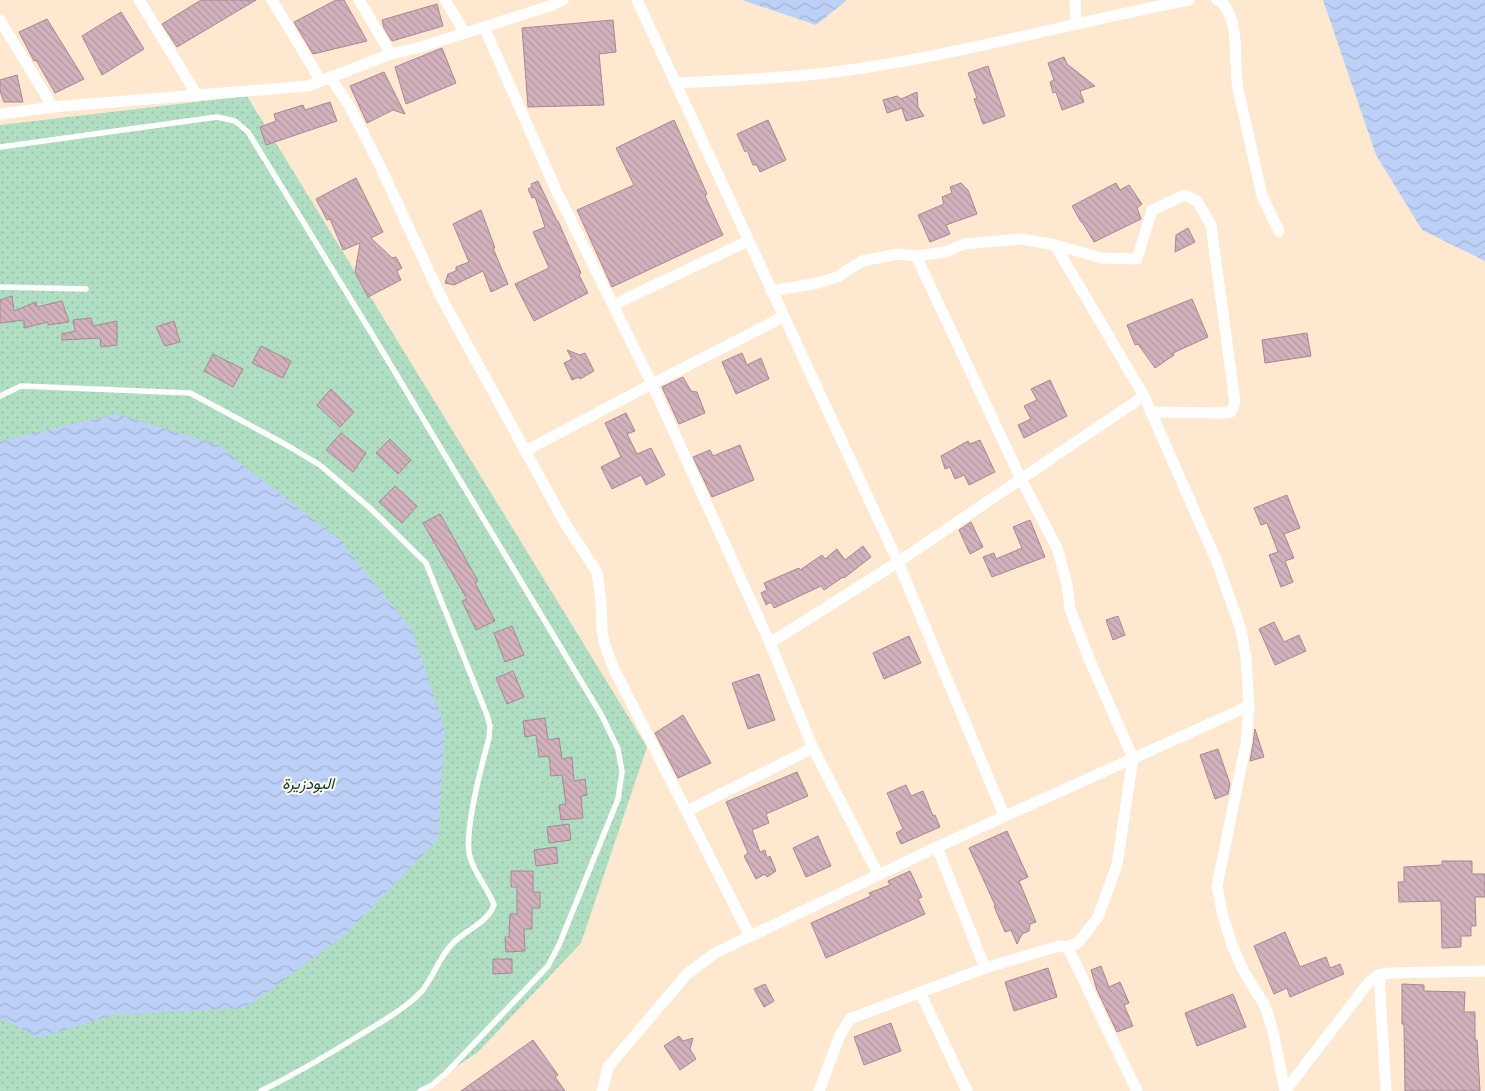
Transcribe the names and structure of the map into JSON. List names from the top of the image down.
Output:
{
  "parks": ["البودزيرة"]
}
